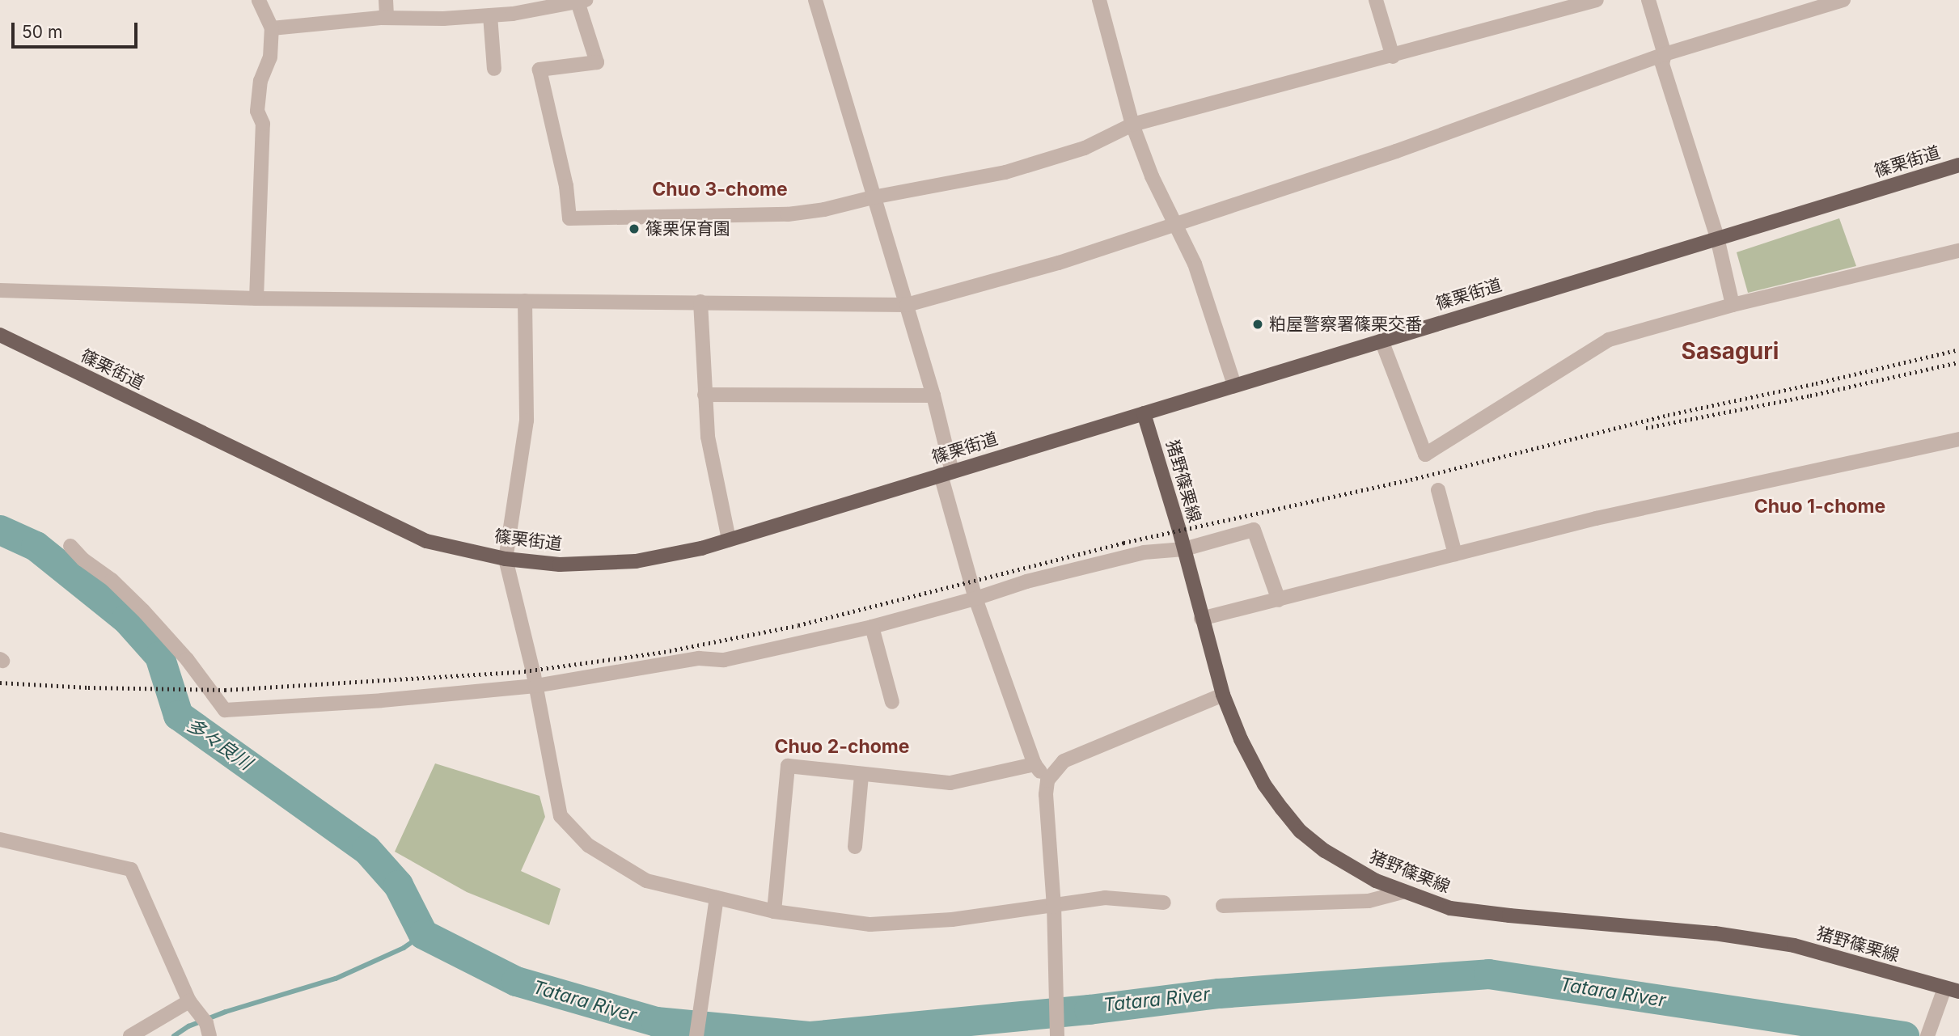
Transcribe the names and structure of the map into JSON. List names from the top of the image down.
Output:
{
  "streets": {
    "main road": ["篠栗街道", "猪野篠栗線"]
  },
  "crossings": [
    ["篠栗街道", "猪野篠栗線"]
  ],
  "districts": [
    "Chuo 3-chome",
    "Sasaguri",
    "Chuo 1-chome",
    "Chuo 2-chome"
  ],
  "water": ["多々良川", "Tatara River"],
  "places": ["篠栗保育園", "粕屋警察署篠栗交番"],
  "scale_bar": "50 m"
}
